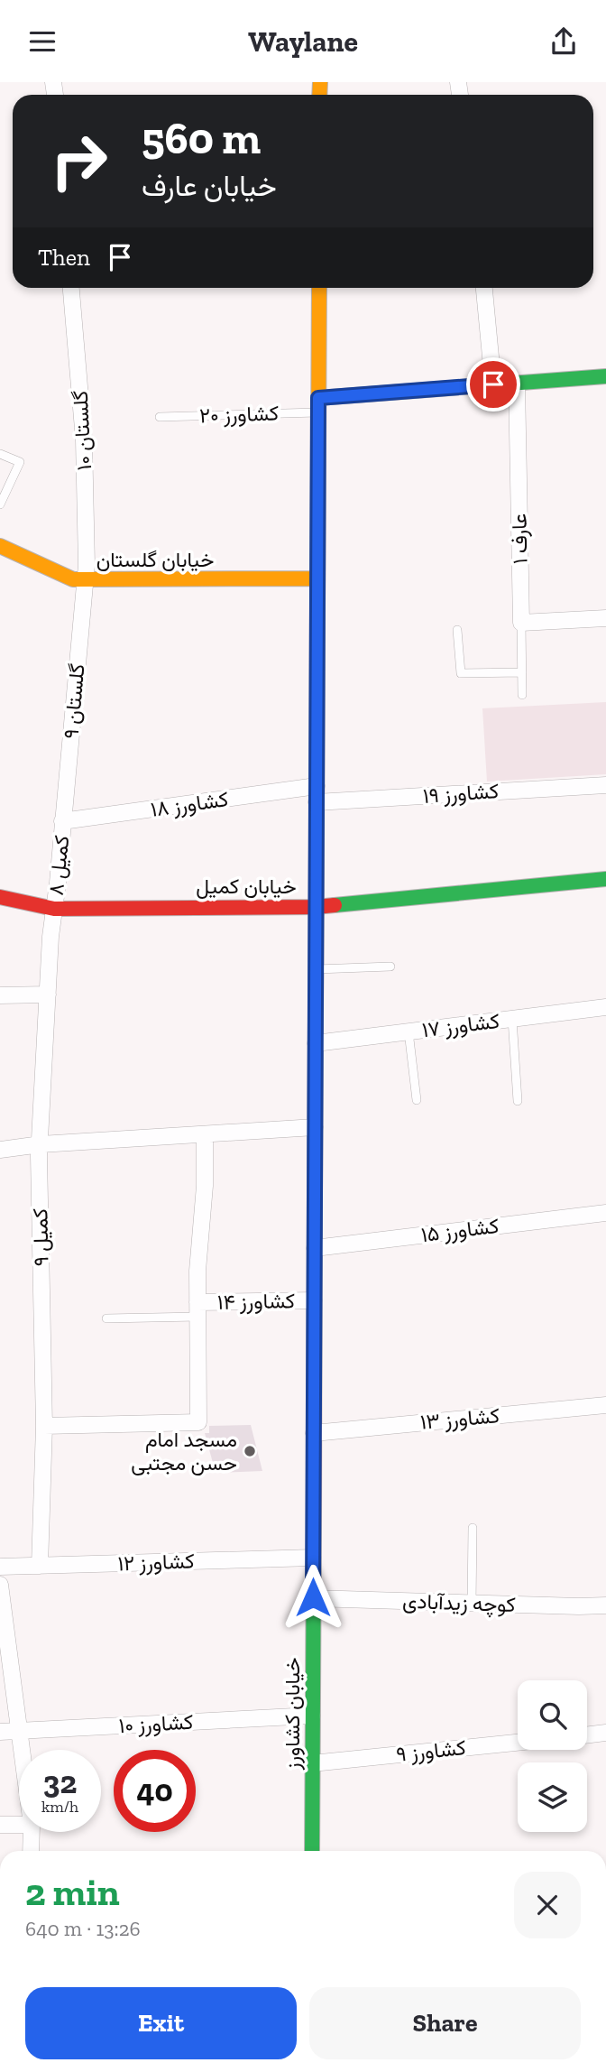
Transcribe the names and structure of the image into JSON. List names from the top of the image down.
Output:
{
  "streets": {
    "street": [
      "گلستان ۱۰",
      "عارف ۱",
      "خیابان گلستان",
      "گلستان ۹",
      "کشاورز ۱۹",
      "کشاورز ۱۸",
      "کمیل ۸",
      "خیابان کمیل",
      "کشاورز ۱۷",
      "کشاورز ۱۵",
      "کمیل ۹",
      "کشاورز ۱۴",
      "کشاورز ۱۳",
      "کشاورز ۱۲",
      "کوچه زیدآبادی",
      "خیابان کشاورز",
      "کشاورز ۱۰",
      "کشاورز ۹"
    ],
    "lane": ["کشاورز ۲۰"]
  },
  "crossings": [
    ["کشاورز ۲۰", "خیابان کشاورز"],
    ["گلستان ۱۰", "خیابان گلستان"],
    ["گلستان ۱۰", "گلستان ۹"],
    ["خیابان گلستان", "گلستان ۹"],
    ["خیابان گلستان", "خیابان کشاورز"],
    ["گلستان ۹", "کشاورز ۱۸"],
    ["گلستان ۹", "کمیل ۸"],
    ["کشاورز ۱۹", "کشاورز ۱۸"],
    ["کشاورز ۱۹", "خیابان کشاورز"],
    ["کشاورز ۱۸", "کمیل ۸"],
    ["کشاورز ۱۸", "خیابان کشاورز"],
    ["کمیل ۸", "خیابان کمیل"],
    ["کمیل ۸", "کمیل ۹"],
    ["خیابان کمیل", "کمیل ۹"],
    ["خیابان کمیل", "خیابان کشاورز"],
    ["کشاورز ۱۷", "خیابان کشاورز"],
    ["کشاورز ۱۵", "خیابان کشاورز"],
    ["کمیل ۹", "کشاورز ۱۲"],
    ["کشاورز ۱۴", "خیابان کشاورز"],
    ["کشاورز ۱۳", "خیابان کشاورز"],
    ["کشاورز ۱۲", "خیابان کشاورز"],
    ["کوچه زیدآبادی", "خیابان کشاورز"],
    ["خیابان کشاورز", "کشاورز ۱۰"],
    ["خیابان کشاورز", "کشاورز ۹"]
  ],
  "places": ["مسجد امام حسن مجتبی"],
  "page": {
    "header": "Waylane",
    "turn": ["560 m", "خیابان عارف"],
    "then": "Then",
    "speed": "32 km/h",
    "limit": "40",
    "heading": ["2 min", "640 m · 13:26"],
    "buttons": ["Exit", "Share"]
  }
}
